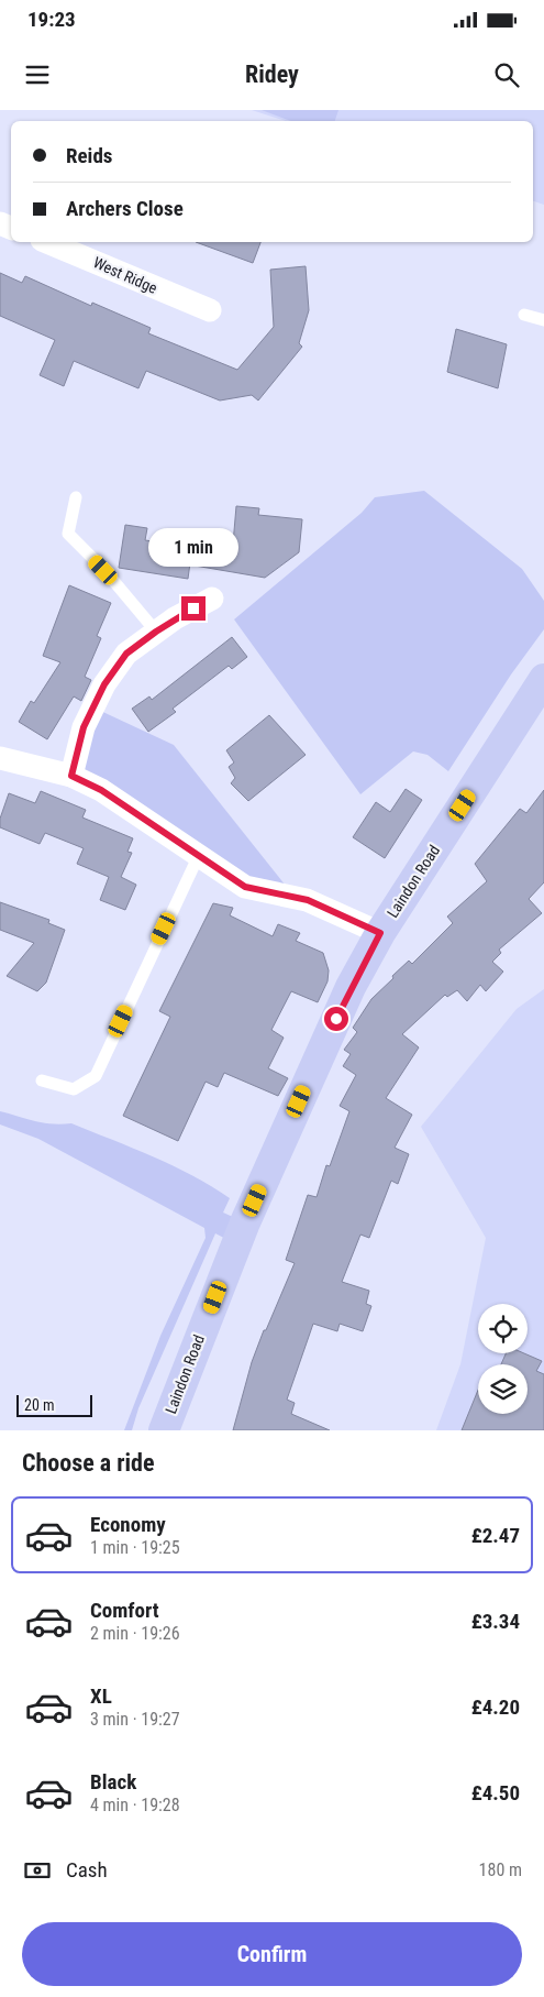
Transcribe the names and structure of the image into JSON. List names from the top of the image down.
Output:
{
  "streets": {
    "main road": ["Laindon Road"],
    "street": ["West Ridge"]
  },
  "scale_bar": "20 m",
  "page": {
    "status": "19:23",
    "header": "Ridey",
    "banner": ["Reids", "Archers Close"],
    "bubble": "1 min",
    "scale": "20 m",
    "heading": "Choose a ride",
    "list": [
      {
        "name": "Economy",
        "note": "1 min · 19:25",
        "value": "£2.47"
      },
      {
        "name": "Comfort",
        "note": "2 min · 19:26",
        "value": "£3.34"
      },
      {
        "name": "XL",
        "note": "3 min · 19:27",
        "value": "£4.20"
      },
      {
        "name": "Black",
        "note": "4 min · 19:28",
        "value": "£4.50"
      }
    ],
    "pay": ["Cash", "180 m"],
    "buttons": "Confirm"
  }
}
